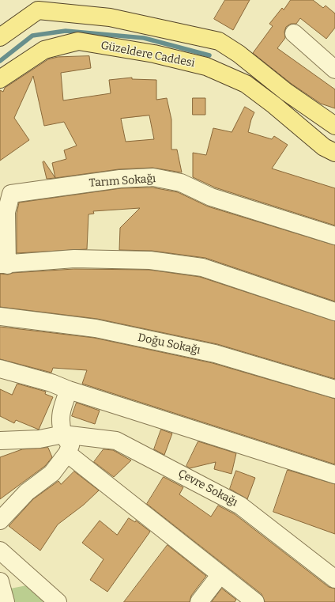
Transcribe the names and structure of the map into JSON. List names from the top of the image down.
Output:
{
  "streets": {
    "main road": ["Güzeldere Caddesi"],
    "street": ["Tarım Sokağı", "Doğu Sokağı", "Çevre Sokağı"]
  }
}
